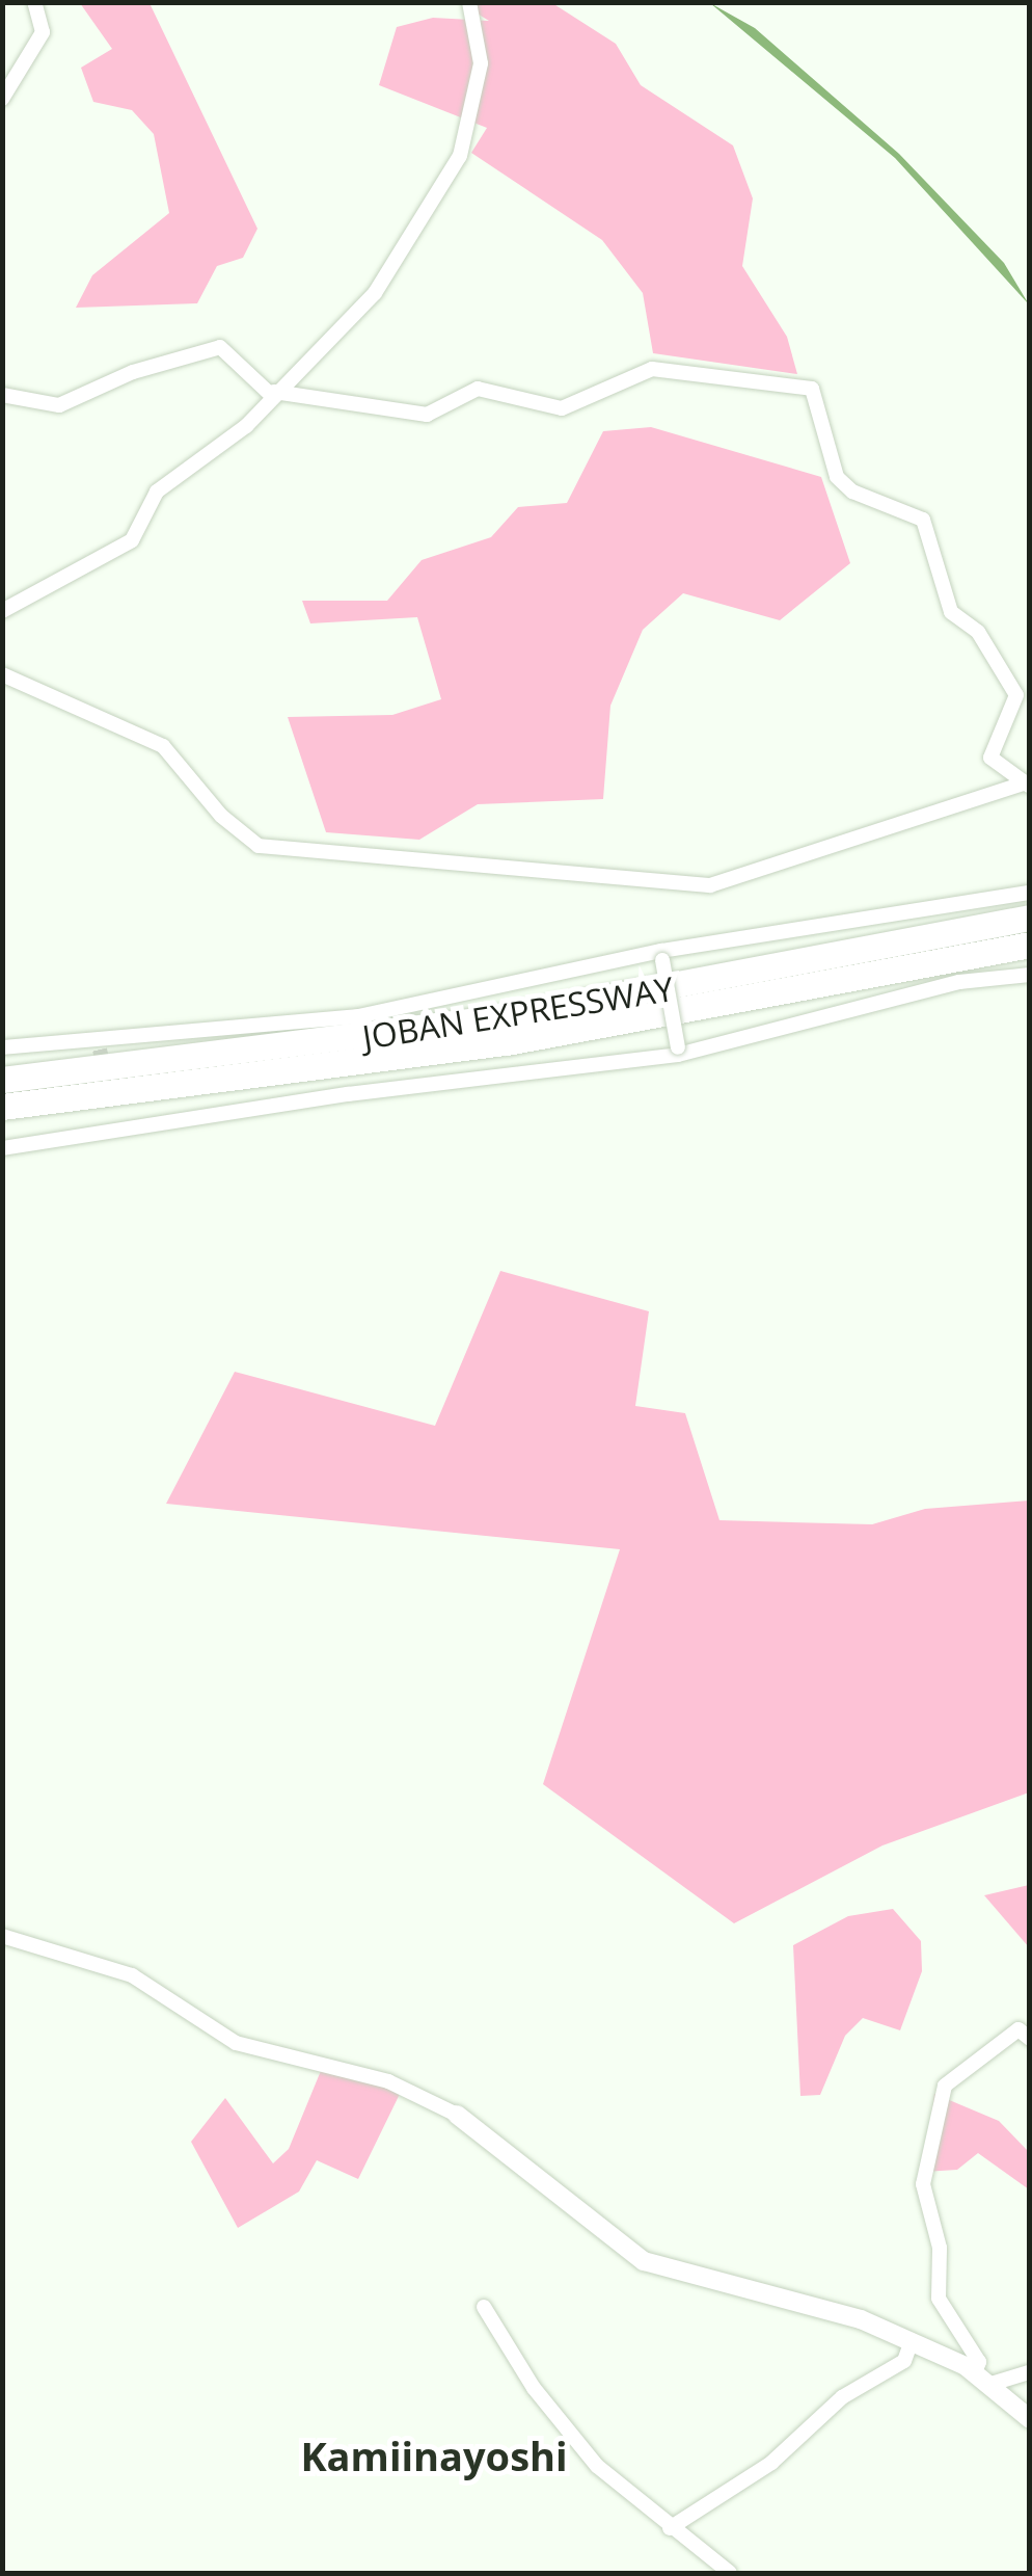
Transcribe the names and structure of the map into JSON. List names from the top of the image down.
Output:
{
  "streets": {
    "highway": ["JOBAN EXPRESSWAY"]
  },
  "districts": ["Kamiinayoshi"]
}
